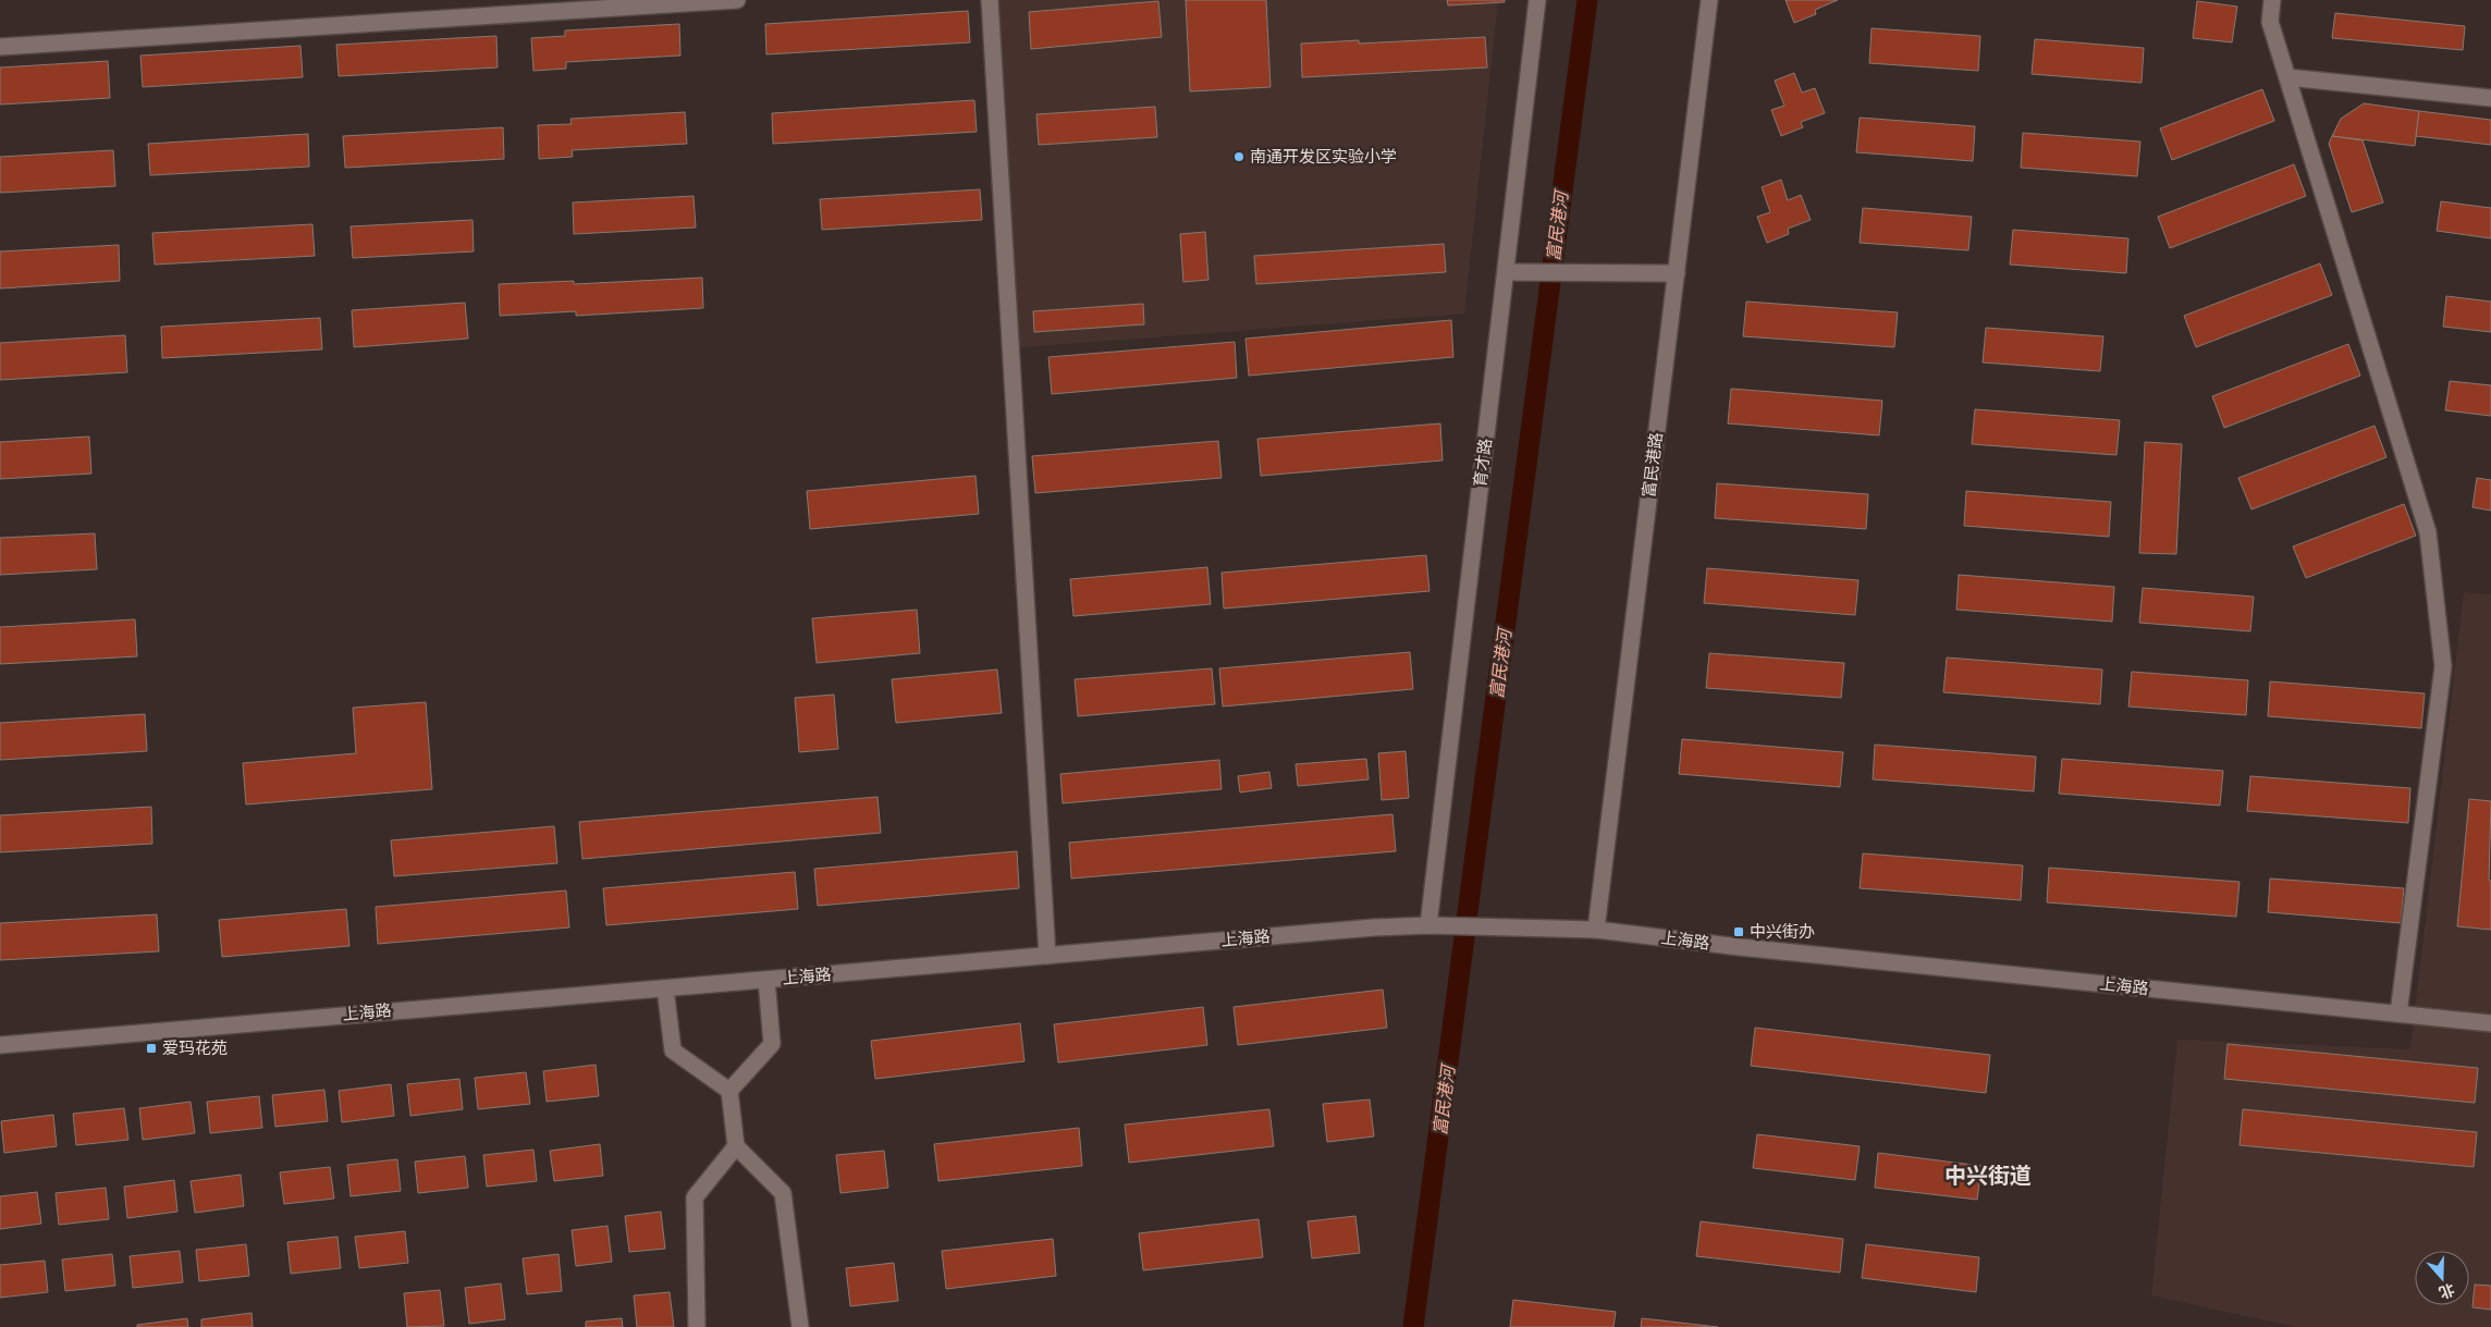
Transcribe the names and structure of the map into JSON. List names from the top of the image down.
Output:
{
  "streets": {
    "street": ["育才路", "富民港路", "上海路"]
  },
  "crossings": [
    ["育才路", "上海路"],
    ["富民港路", "上海路"]
  ],
  "districts": ["中兴街道"],
  "water": ["富民港河"],
  "places": {
    "other": ["南通开发区实验小学"],
    "transit": ["中兴街办", "爱玛花苑"]
  },
  "north": "bottom"
}
